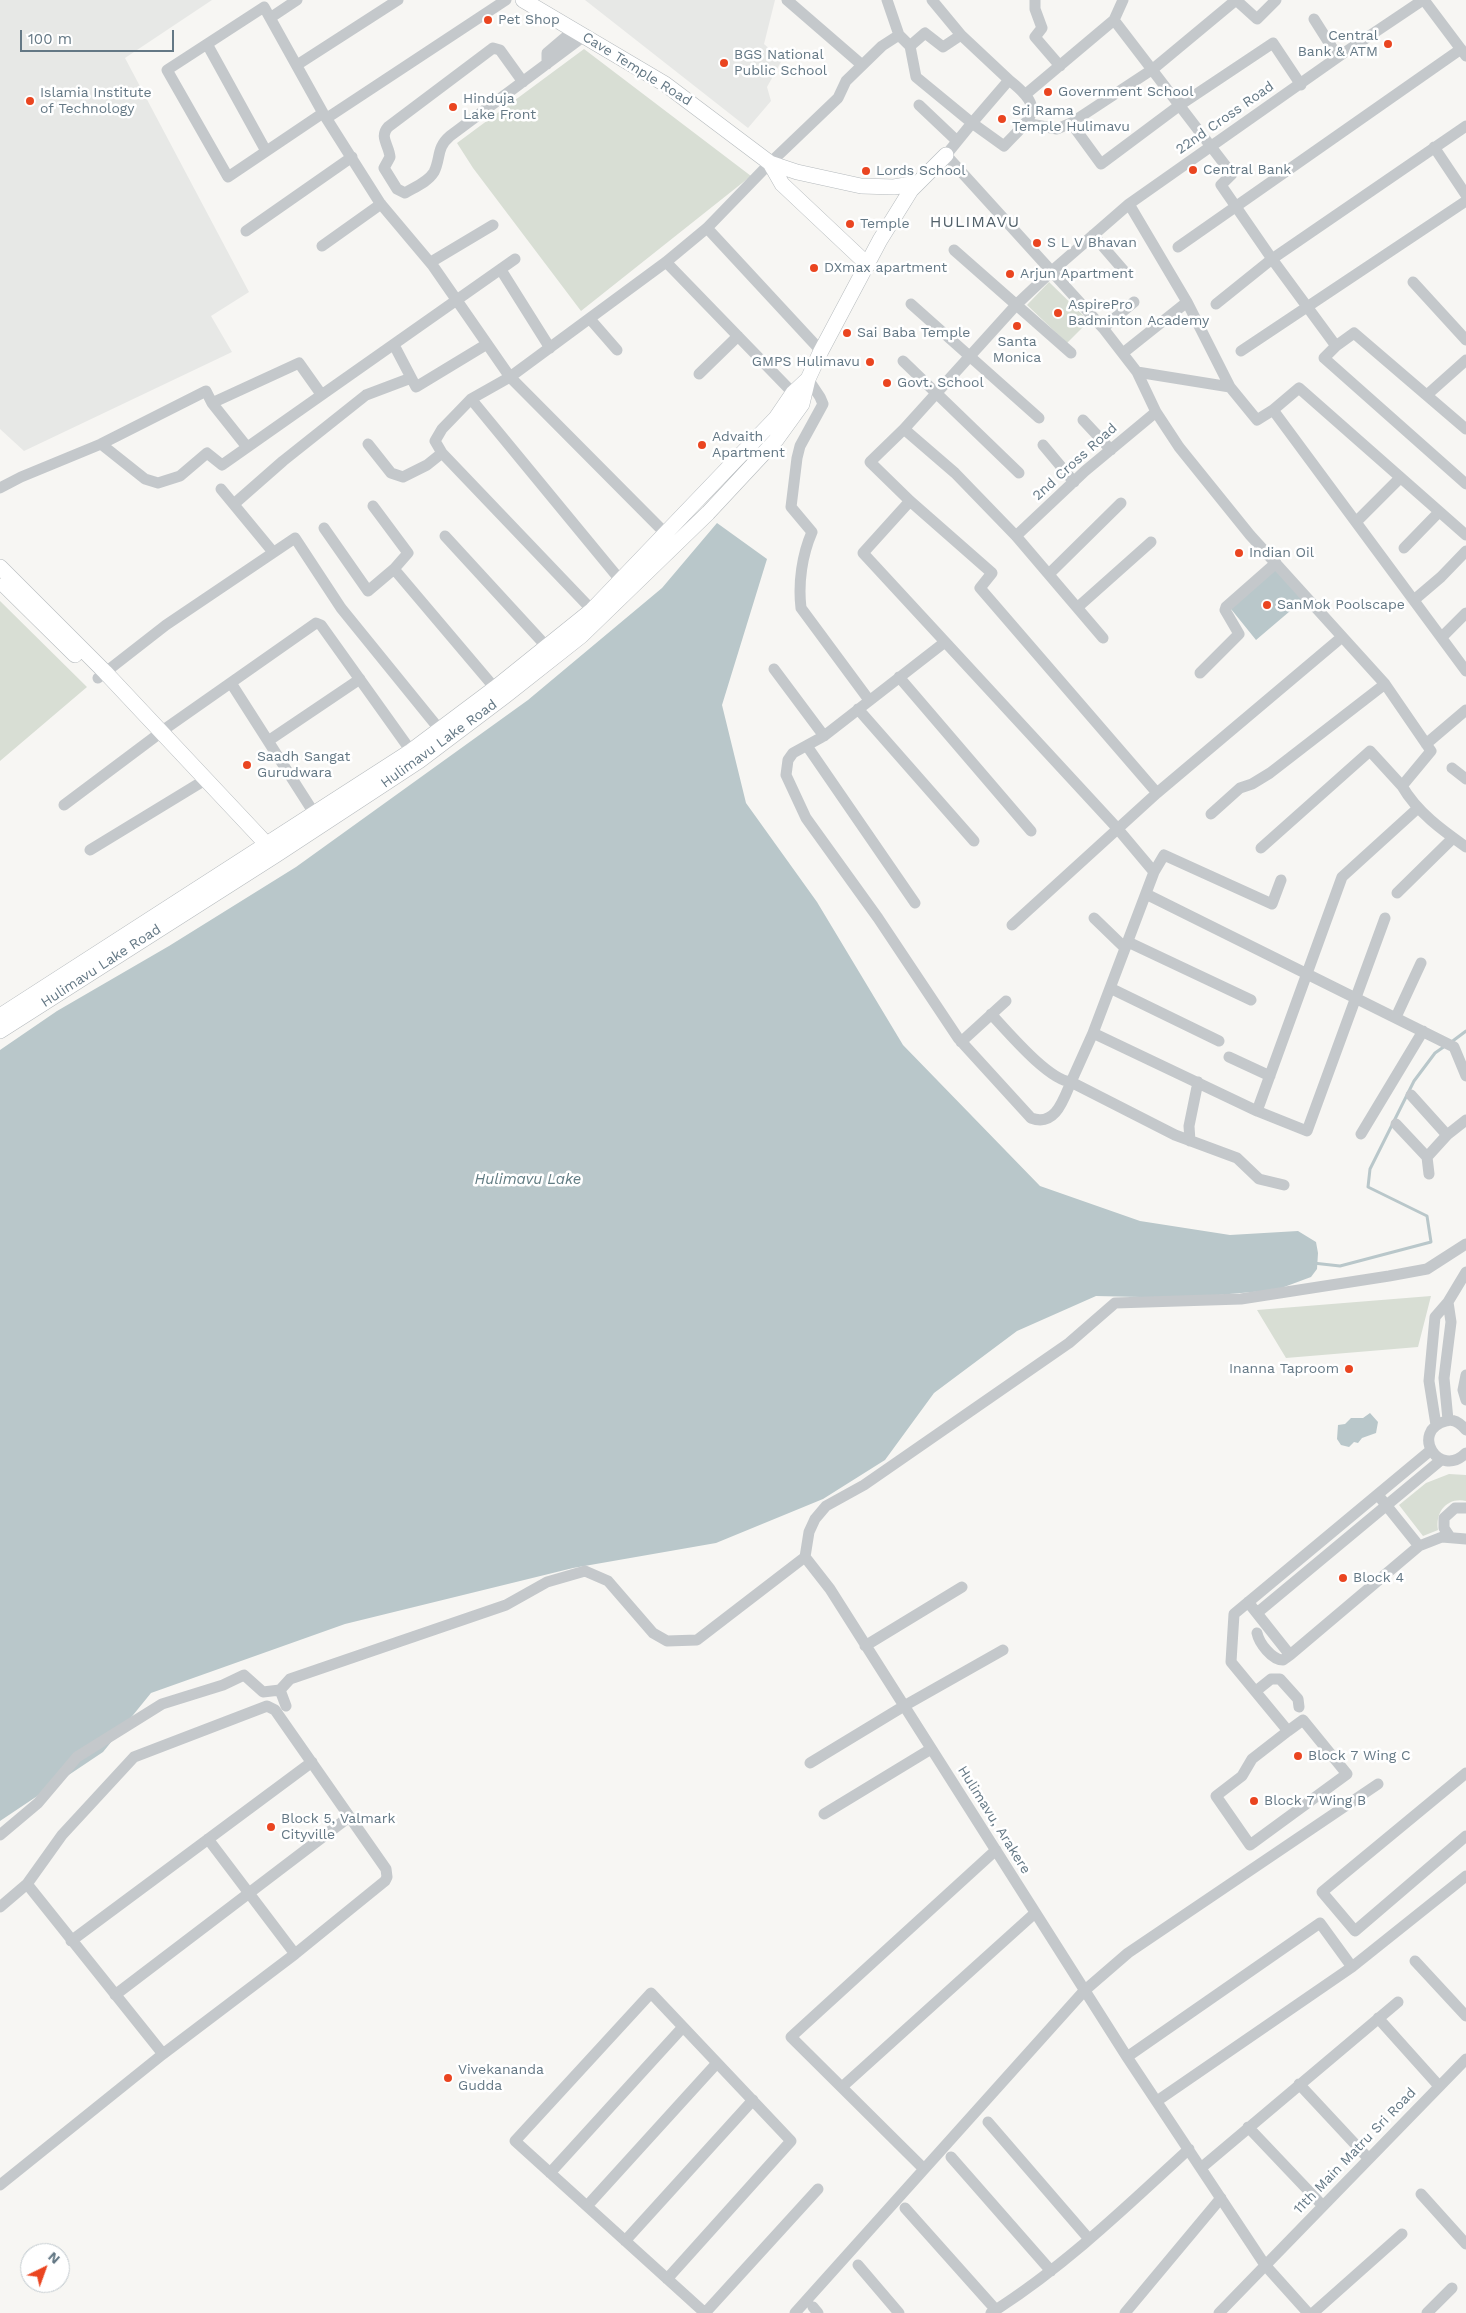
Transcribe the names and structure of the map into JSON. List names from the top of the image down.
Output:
{
  "streets": {
    "main road": ["Cave Temple Road", "Hulimavu Lake Road"],
    "street": [
      "22nd Cross Road",
      "2nd Cross Road",
      "Hulimavu, Arakere",
      "11th Main Matru Sri Road"
    ]
  },
  "crossings": [
    ["Cave Temple Road", "Hulimavu Lake Road"],
    ["Hulimavu, Arakere", "11th Main Matru Sri Road"]
  ],
  "districts": ["HULIMAVU"],
  "water": ["Hulimavu Lake"],
  "places": [
    "Pet Shop",
    "Central Bank & ATM",
    "BGS National Public School",
    "Government School",
    "Islamia Institute of Technology",
    "Hinduja Lake Front",
    "Sri Rama Temple Hulimavu",
    "Central Bank",
    "Lords School",
    "Temple",
    "S L V Bhavan",
    "DXmax apartment",
    "Arjun Apartment",
    "AspirePro Badminton Academy",
    "Santa Monica",
    "Sai Baba Temple",
    "GMPS Hulimavu",
    "Govt. School",
    "Advaith Apartment",
    "Indian Oil",
    "SanMok Poolscape",
    "Saadh Sangat Gurudwara",
    "Inanna Taproom",
    "Block 4",
    "Block 7 Wing C",
    "Block 7 Wing B",
    "Block 5, Valmark Cityville",
    "Vivekananda Gudda"
  ],
  "scale_bar": "100 m",
  "north": "top right"
}
